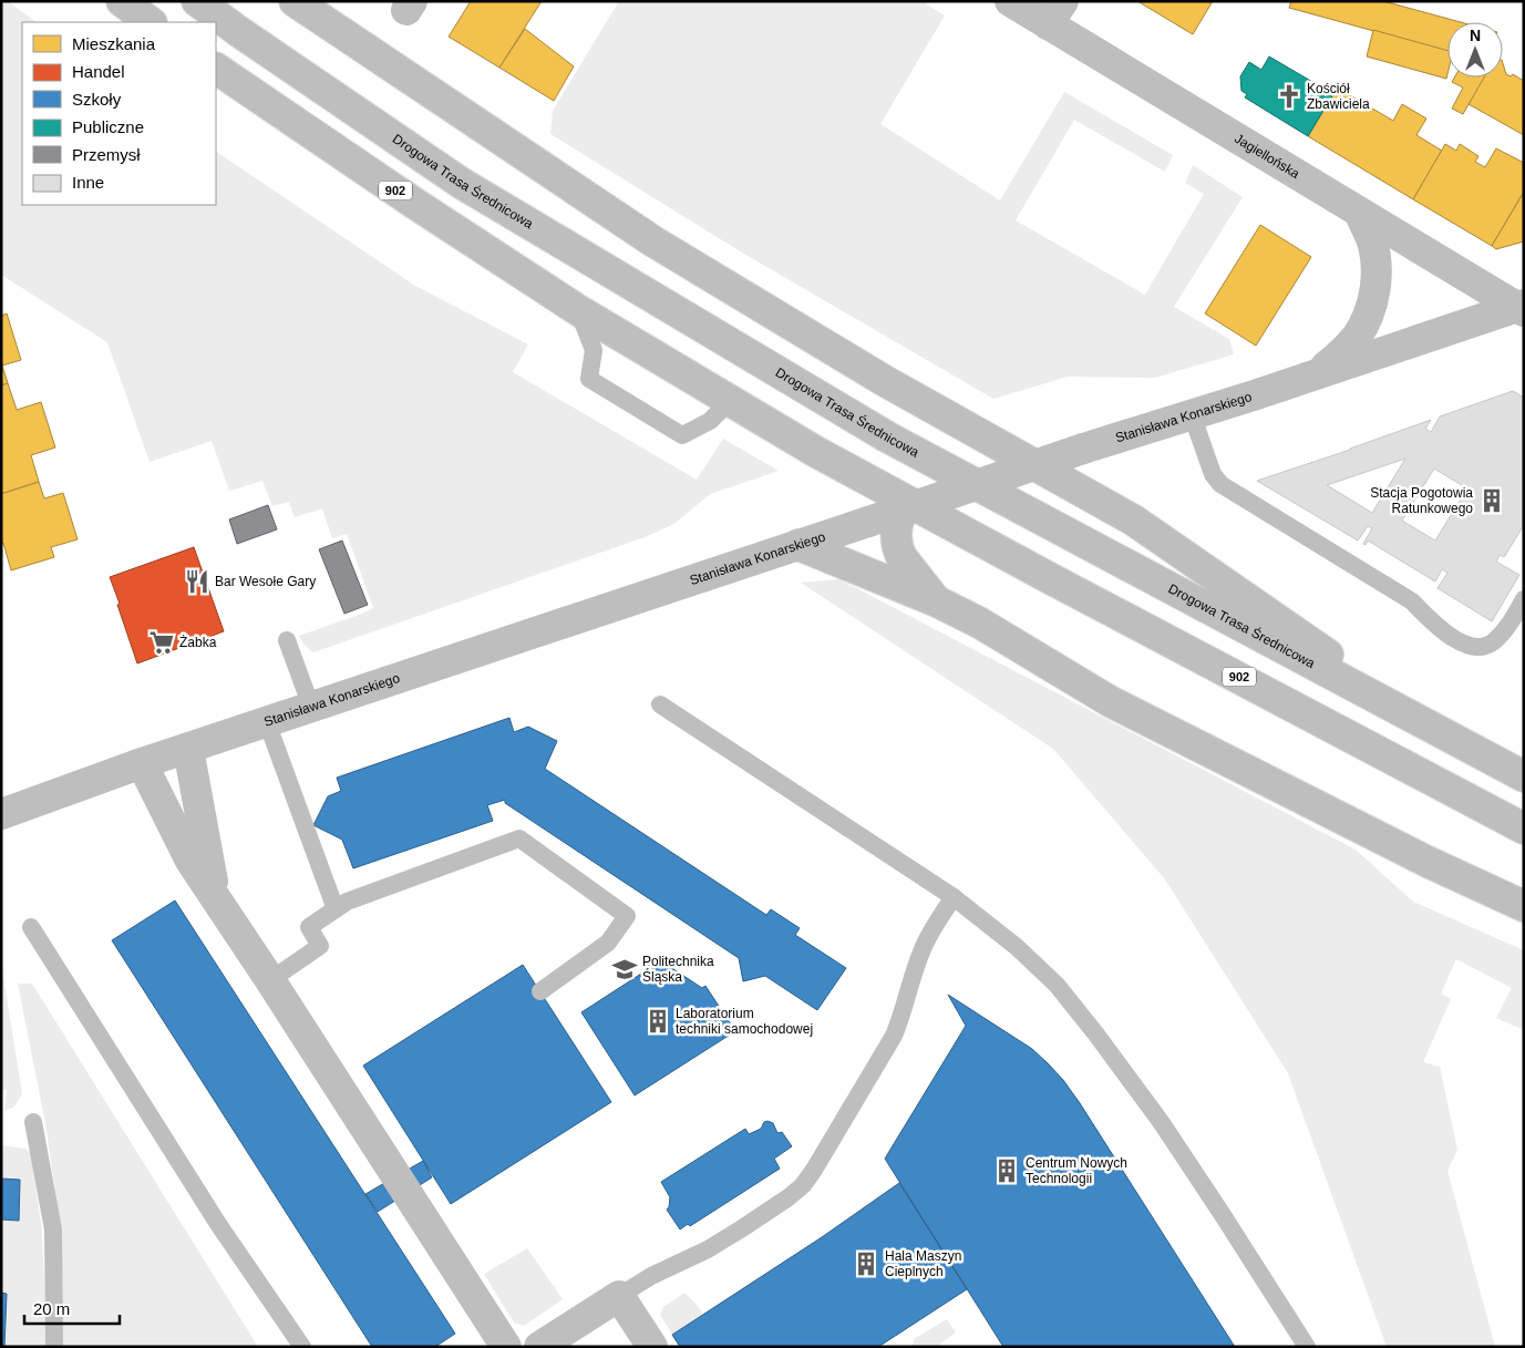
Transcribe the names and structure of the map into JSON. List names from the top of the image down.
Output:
{
  "streets": {
    "main road": [
      "Jagiellońska",
      "Drogowa Trasa Średnicowa",
      "902",
      "Stanisława Konarskiego"
    ]
  },
  "crossings": [
    ["Jagiellońska", "Stanisława Konarskiego"]
  ],
  "places": {
    "church": ["Kościół Zbawiciela"],
    "building": [
      "Stacja Pogotowia Ratunkowego",
      "Laboratorium techniki samochodowej",
      "Centrum Nowych Technologii",
      "Hala Maszyn Cieplnych"
    ],
    "restaurant": ["Bar Wesołe Gary"],
    "supermarket": ["Żabka"],
    "school or university": ["Politechnika Śląska"]
  },
  "legend": [
    "Mieszkania",
    "Handel",
    "Szkoły",
    "Publiczne",
    "Przemysł",
    "Inne"
  ],
  "scale_bar": "20 m",
  "north": "top"
}
